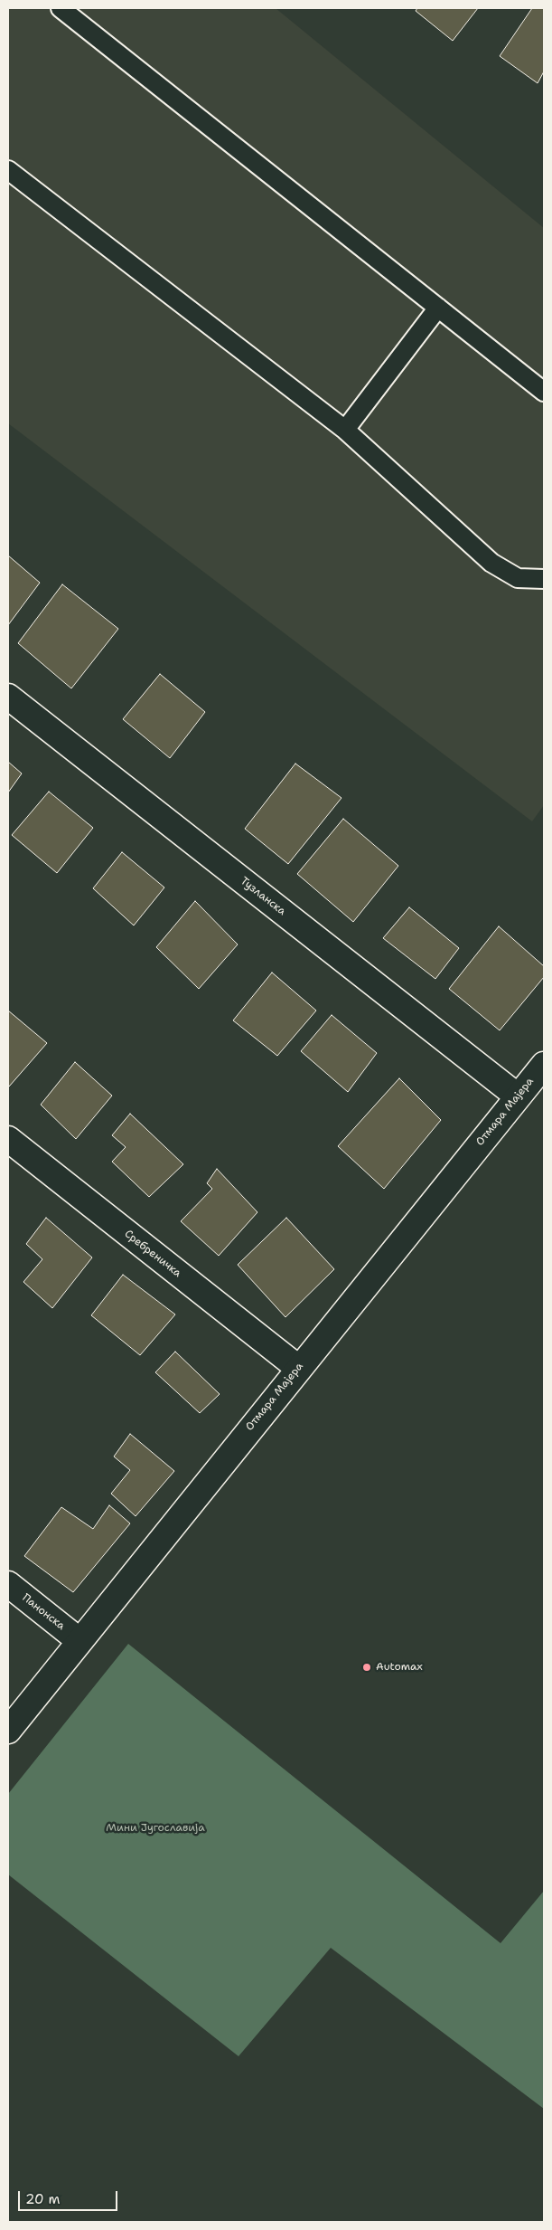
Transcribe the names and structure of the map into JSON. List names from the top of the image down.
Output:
{
  "streets": {
    "street": [
      "Тузланска",
      "Отмара Мајера",
      "Сребреничка",
      "Панонска"
    ]
  },
  "crossings": [
    ["Тузланска", "Отмара Мајера"],
    ["Отмара Мајера", "Сребреничка"],
    ["Отмара Мајера", "Панонска"]
  ],
  "parks": ["Мини Југославија"],
  "places": ["Automax"],
  "scale_bar": "20 m"
}
